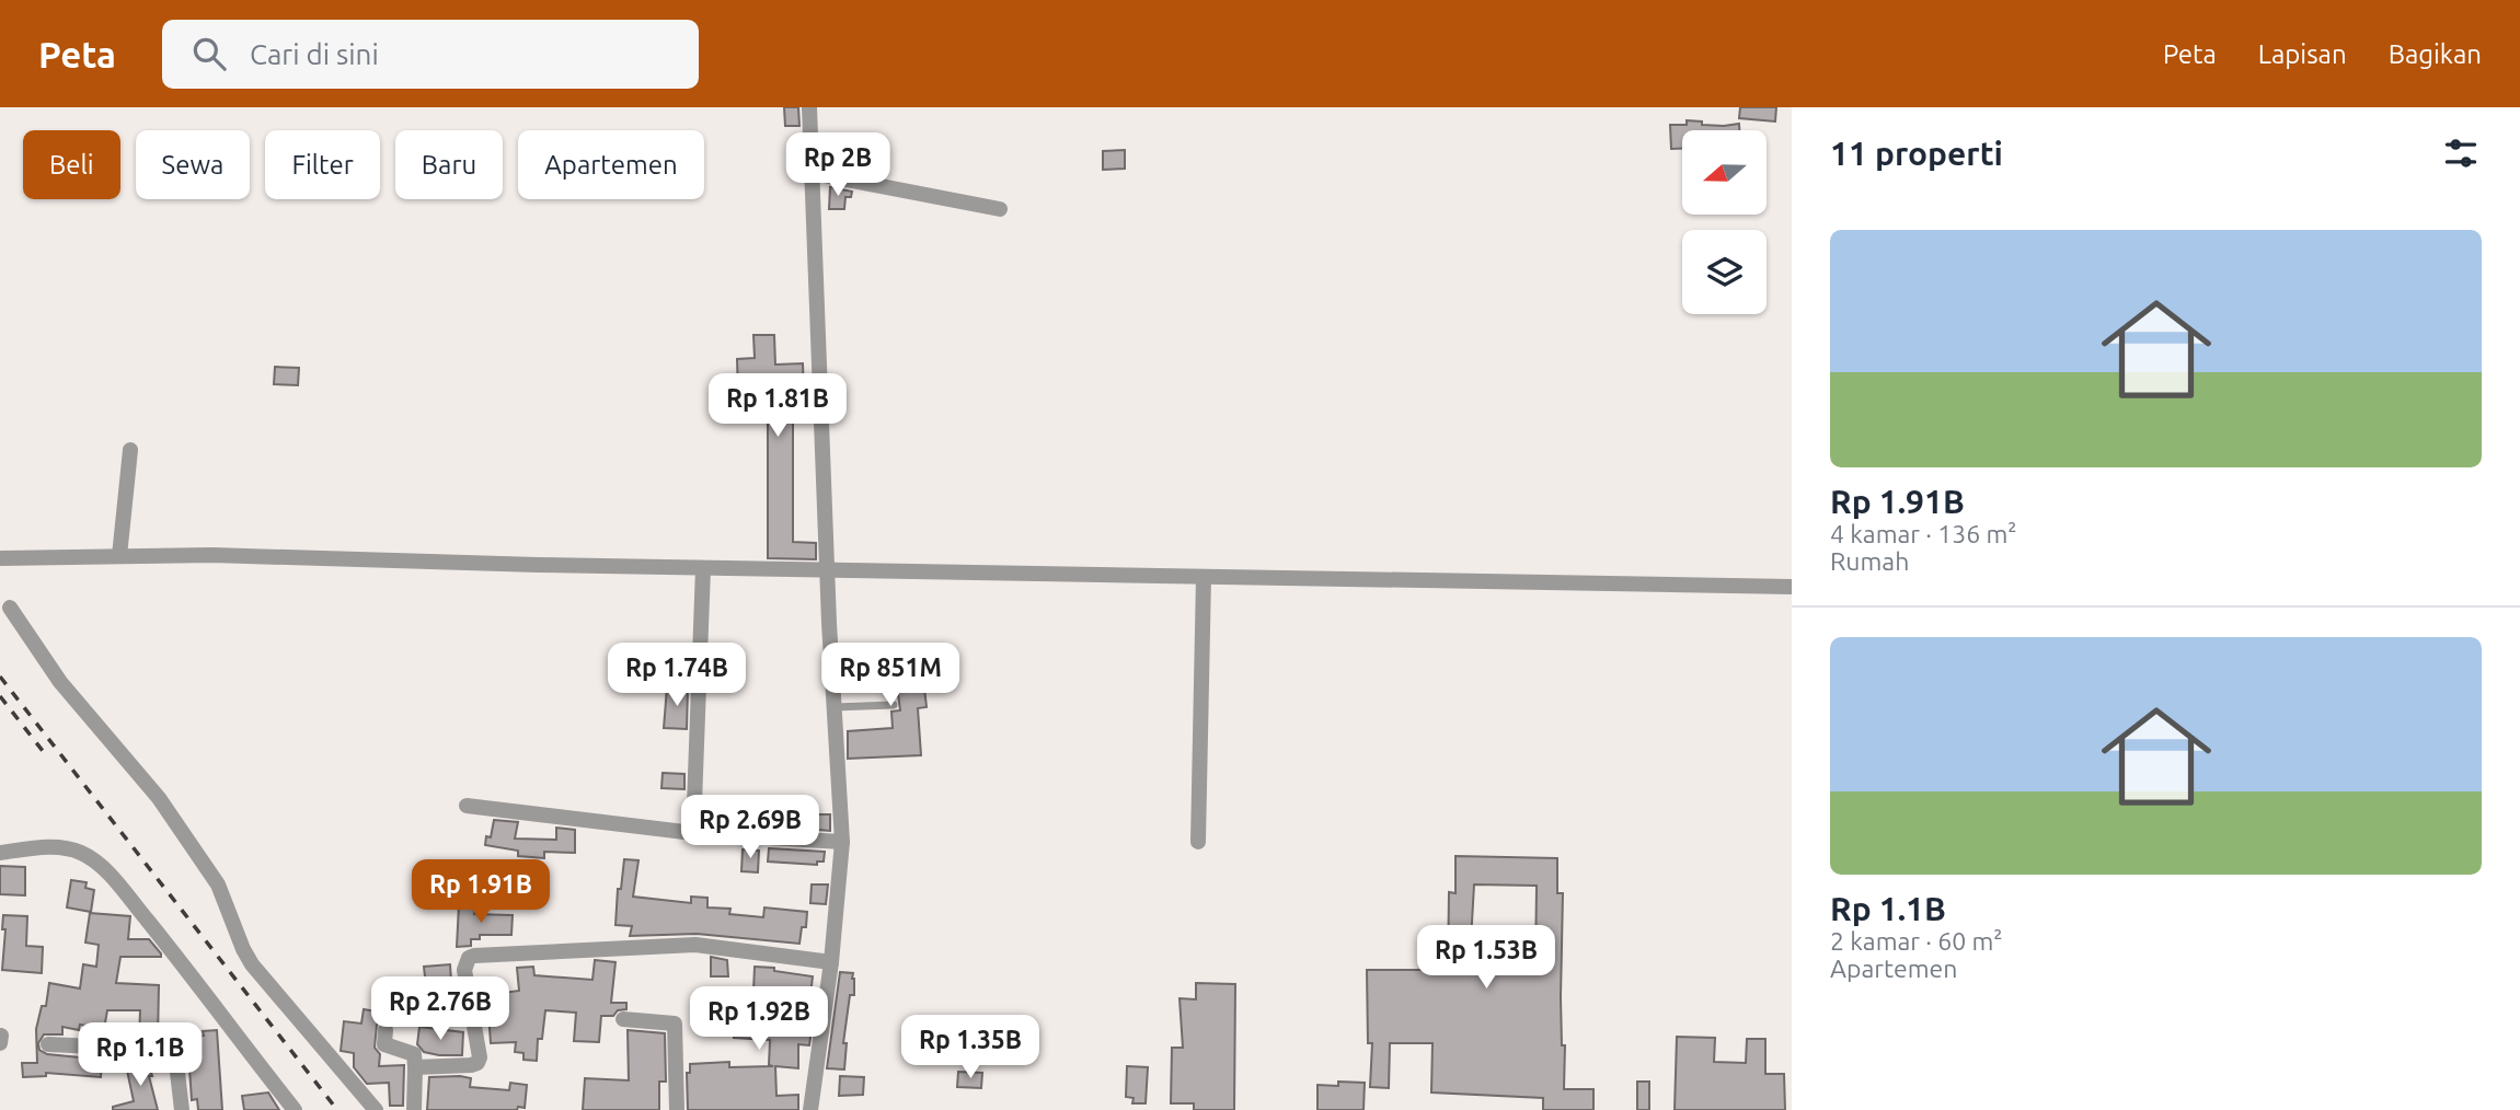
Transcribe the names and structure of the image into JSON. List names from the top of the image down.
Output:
{
  "north": "left",
  "page": {
    "header": "Peta",
    "search": "Cari di sini",
    "nav": ["Peta", "Lapisan", "Bagikan"],
    "heading": "11 properti",
    "chip": [
      "Beli",
      "Sewa",
      "Filter",
      "Baru",
      "Apartemen"
    ],
    "price": [
      "Rp 2B",
      "Rp 1.81B",
      "Rp 1.74B",
      "Rp 851M",
      "Rp 2.69B",
      "Rp 1.91B",
      "Rp 1.53B",
      "Rp 2.76B",
      "Rp 1.92B",
      "Rp 1.35B",
      "Rp 1.1B"
    ],
    "list": [
      {
        "name": "Rp 1.91B",
        "note": "4 kamar · 136 m² · Rumah"
      },
      {
        "name": "Rp 1.1B",
        "note": "2 kamar · 60 m² · Apartemen"
      }
    ]
  }
}
